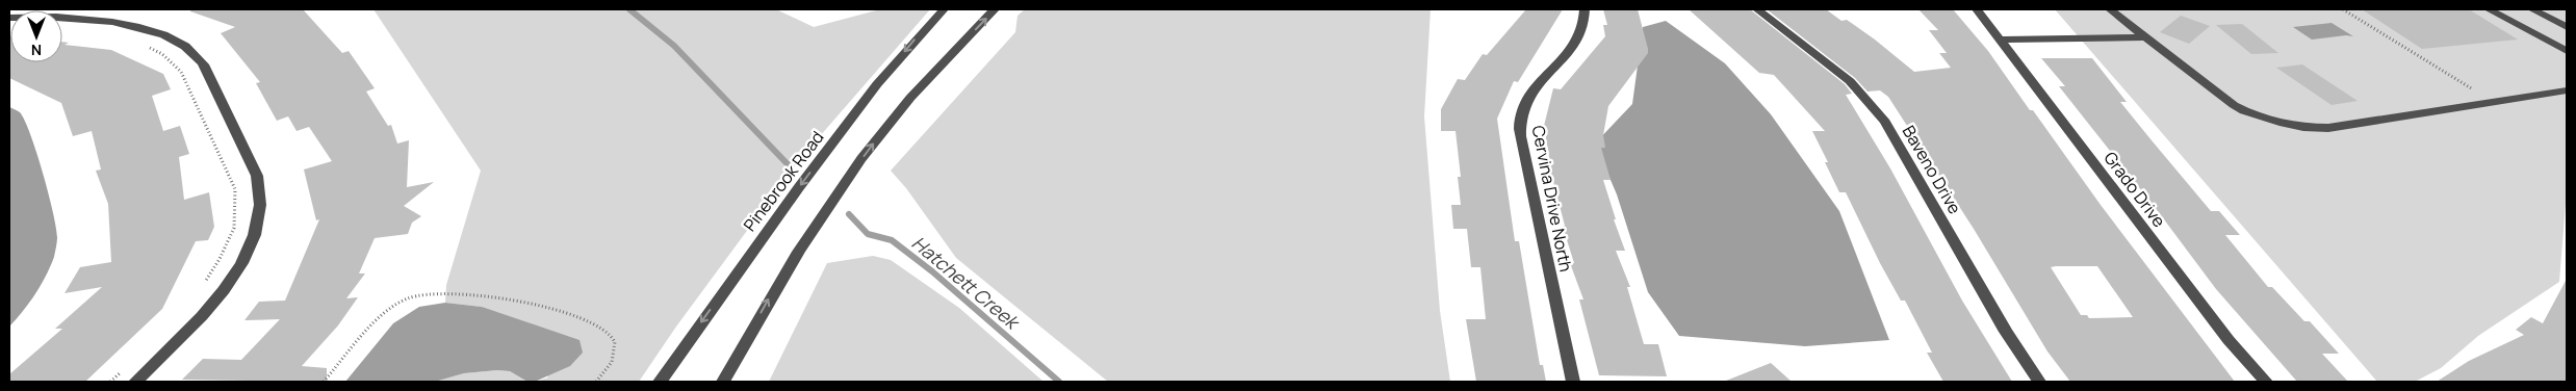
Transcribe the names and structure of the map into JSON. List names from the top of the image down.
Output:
{
  "streets": {
    "street": [
      "Baveno Drive",
      "Pinebrook Road",
      "Grado Drive",
      "Cervina Drive North"
    ]
  },
  "water": ["Hatchett Creek"],
  "north": "bottom"
}
